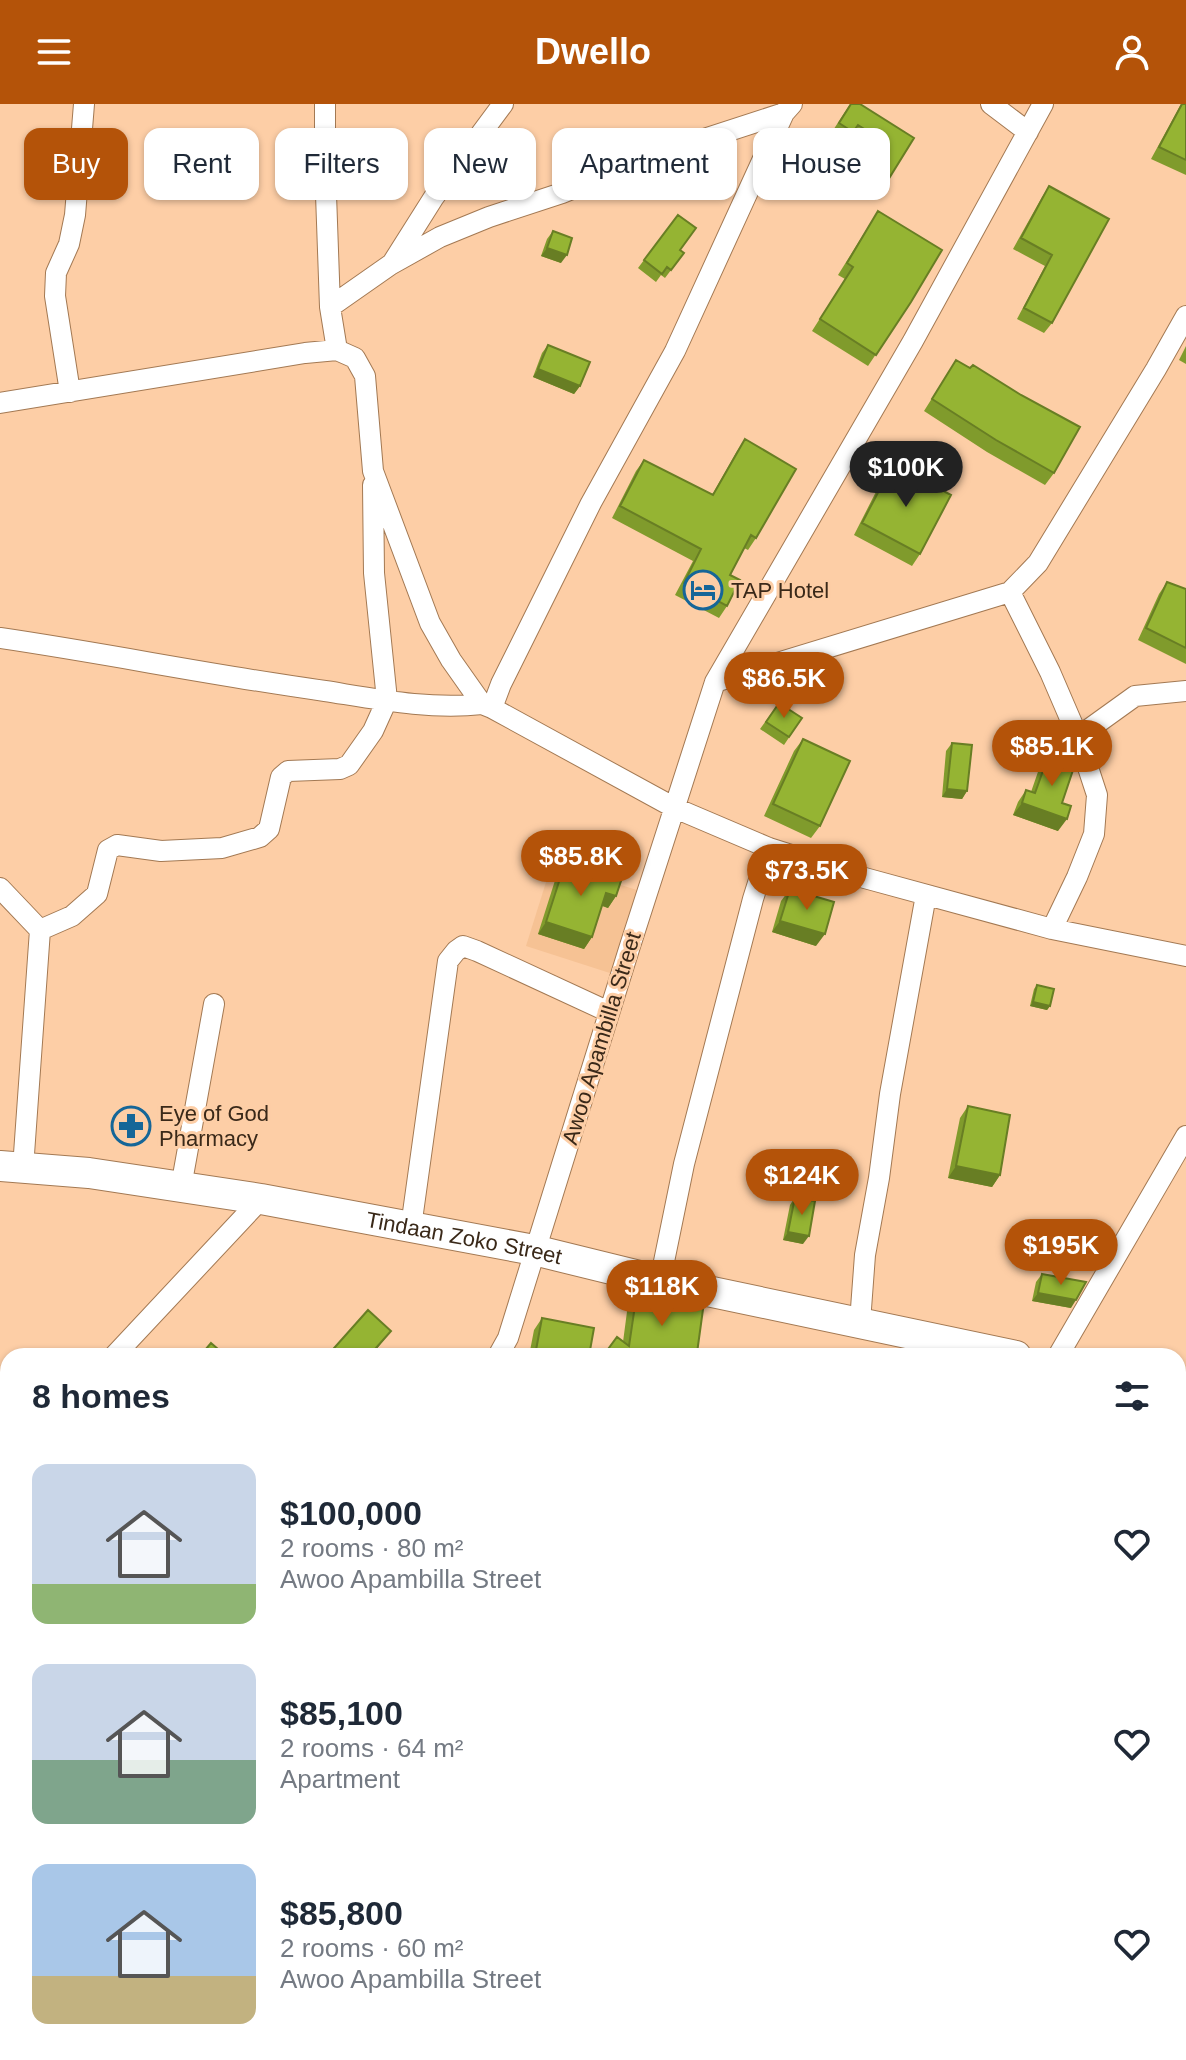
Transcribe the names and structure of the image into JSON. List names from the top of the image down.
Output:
{
  "streets": {
    "main road": ["Tindaan Zoko Street"],
    "street": ["Awoo Apambilla Street"]
  },
  "crossings": [
    ["Awoo Apambilla Street", "Tindaan Zoko Street"]
  ],
  "places": {
    "hotel": ["TAP Hotel"],
    "pharmacy": ["Eye of God Pharmacy"]
  },
  "page": {
    "header": "Dwello",
    "chip": [
      "Buy",
      "Rent",
      "Filters",
      "New",
      "Apartment",
      "House"
    ],
    "price": [
      "$100K",
      "$86.5K",
      "$85.1K",
      "$85.8K",
      "$73.5K",
      "$124K",
      "$195K",
      "$118K"
    ],
    "heading": "8 homes",
    "list": [
      {
        "name": "$100,000",
        "note": "2 rooms · 80 m² · Awoo Apambilla Street"
      },
      {
        "name": "$85,100",
        "note": "2 rooms · 64 m² · Apartment"
      },
      {
        "name": "$85,800",
        "note": "2 rooms · 60 m² · Awoo Apambilla Street"
      }
    ]
  }
}
